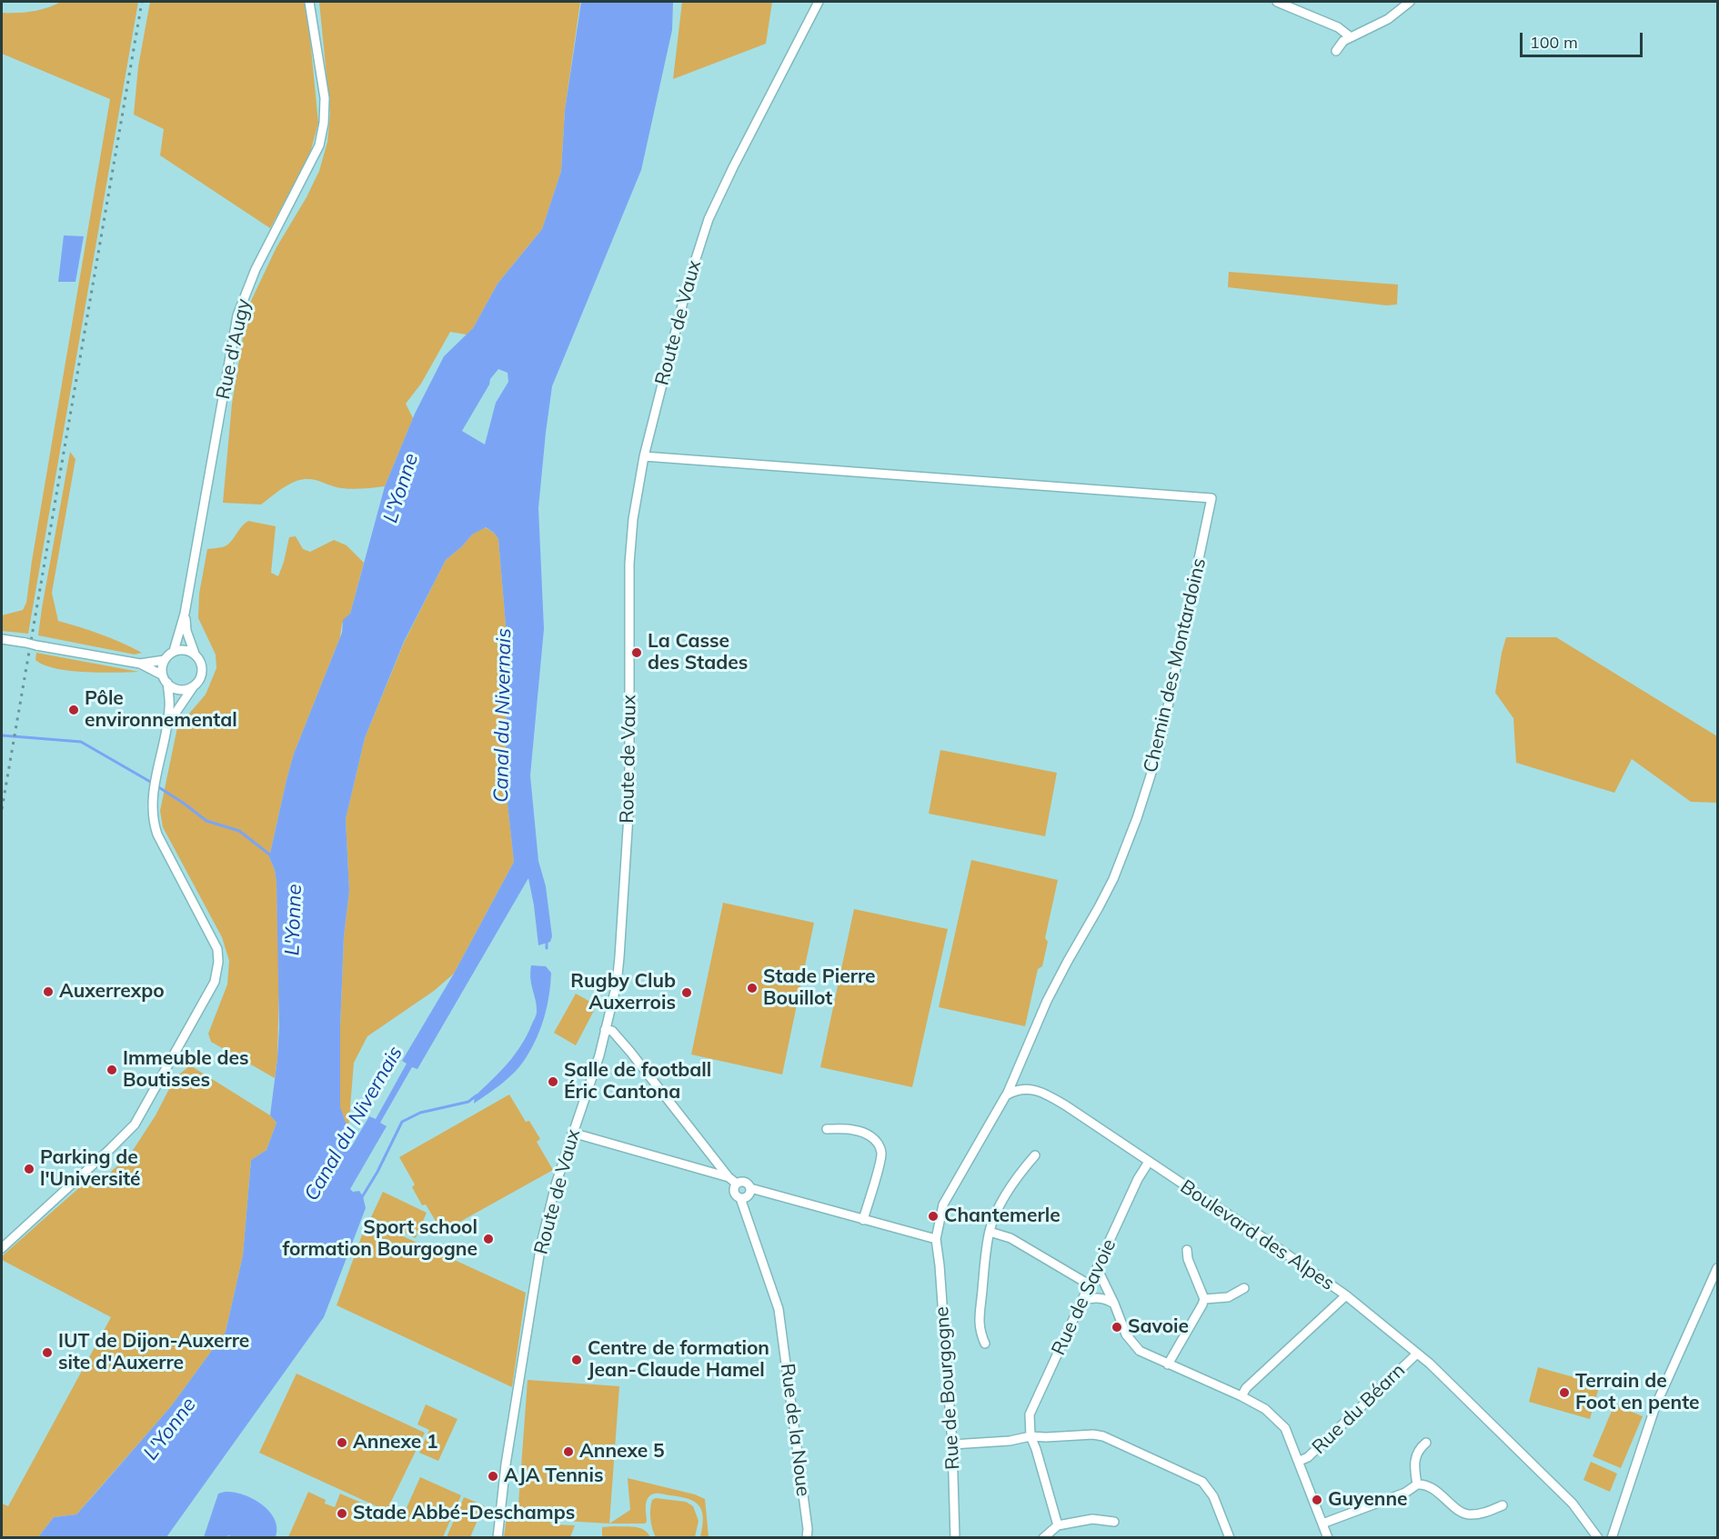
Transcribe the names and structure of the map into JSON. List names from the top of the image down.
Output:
{
  "streets": {
    "street": [
      "Route de Vaux",
      "Rue d'Augy",
      "Chemin des Montardoins",
      "Boulevard des Alpes",
      "Rue de Savoie",
      "Rue de Bourgogne",
      "Rue du Béarn",
      "Rue de la Noue"
    ]
  },
  "crossings": [
    ["Route de Vaux", "Chemin des Montardoins"],
    ["Chemin des Montardoins", "Boulevard des Alpes"],
    ["Boulevard des Alpes", "Rue de Savoie"],
    ["Boulevard des Alpes", "Rue du Béarn"]
  ],
  "water": ["L'Yonne", "Canal du Nivernais"],
  "places": [
    "La Casse des Stades",
    "Pôle environnemental",
    "Stade Pierre Bouillot",
    "Auxerrexpo",
    "Rugby Club Auxerrois",
    "Immeuble des Boutisses",
    "Salle de football Éric Cantona",
    "Parking de l'Université",
    "Chantemerle",
    "Sport school formation Bourgogne",
    "Savoie",
    "IUT de Dijon-Auxerre site d'Auxerre",
    "Centre de formation Jean-Claude Hamel",
    "Terrain de Foot en pente",
    "Annexe 1",
    "Annexe 5",
    "AJA Tennis",
    "Guyenne",
    "Stade Abbé-Deschamps"
  ],
  "scale_bar": "100 m"
}
